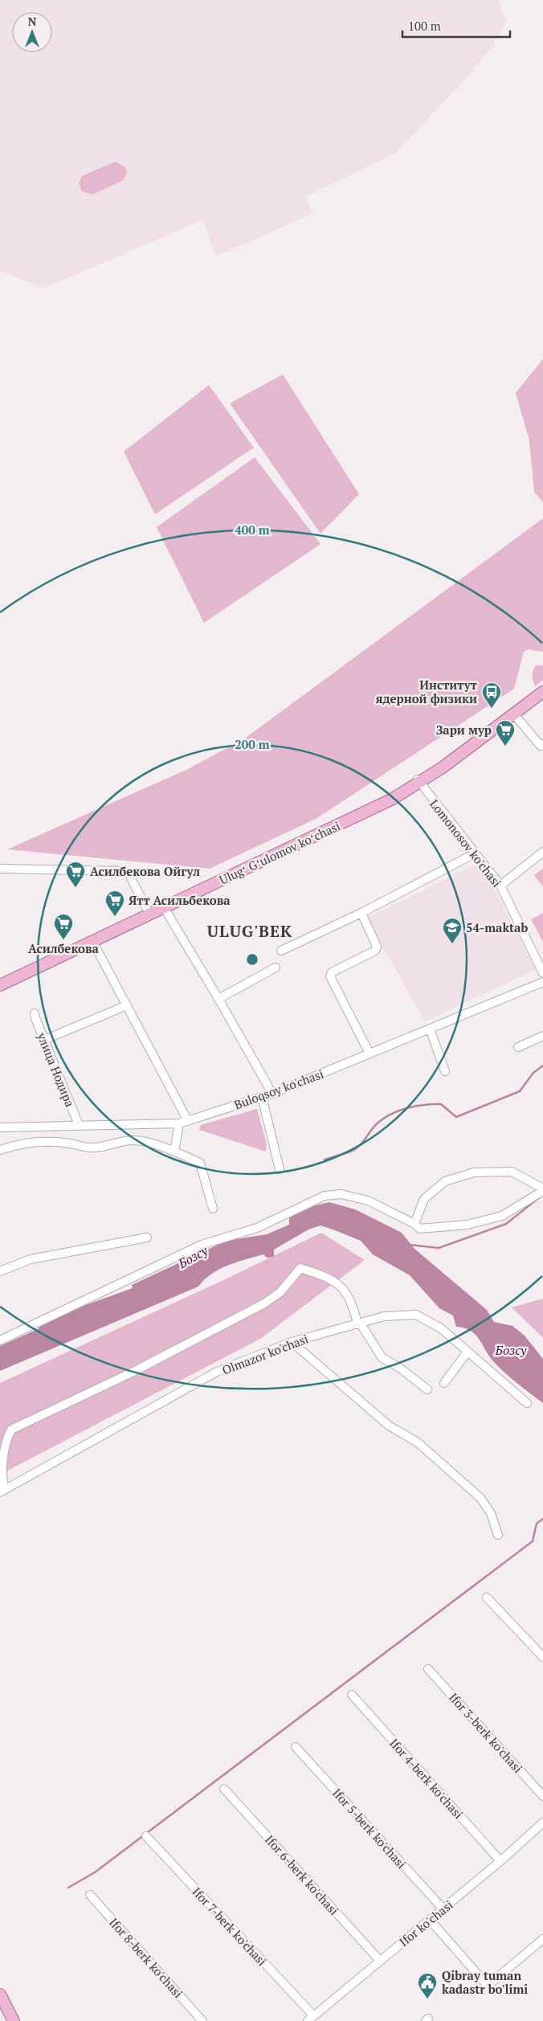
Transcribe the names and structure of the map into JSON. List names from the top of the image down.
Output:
{
  "streets": {
    "main road": ["Ulugʻ Gʻulomov koʻchasi"],
    "street": [
      "Lomonosov ko'chasi",
      "улица Нодира",
      "Buloqsoy ko'chasi",
      "Olmazor ko'chasi",
      "Ifor 3-berk ko'chasi",
      "Ifor 4-berk ko'chasi",
      "Ifor 5-berk ko'chasi",
      "Ifor 6-berk ko'chasi",
      "Ifor ko'chasi",
      "Ifor 7-berk ko'chasi",
      "Ifor 8-berk ko'chasi"
    ]
  },
  "crossings": [
    ["Lomonosov ko'chasi", "Ulugʻ Gʻulomov koʻchasi"],
    ["улица Нодира", "Buloqsoy ko'chasi"],
    ["Ifor 4-berk ko'chasi", "Ifor ko'chasi"],
    ["Ifor 5-berk ko'chasi", "Ifor ko'chasi"],
    ["Ifor 6-berk ko'chasi", "Ifor ko'chasi"],
    ["Ifor ko'chasi", "Ifor 7-berk ko'chasi"]
  ],
  "districts": ["ULUG'BEK"],
  "water": ["Бозсу"],
  "places": {
    "bus stop": ["Институт ядерной физики"],
    "supermarket": [
      "Зари мур",
      "Асилбекова Ойгул",
      "Ятт Асильбекова",
      "Асилбекова"
    ],
    "school or university": ["54-maktab"],
    "public building": ["Qibray tuman kadastr bo'limi"]
  },
  "scale_bar": "100 m",
  "north": "top",
  "rings": ["400 m", "200 m"]
}
